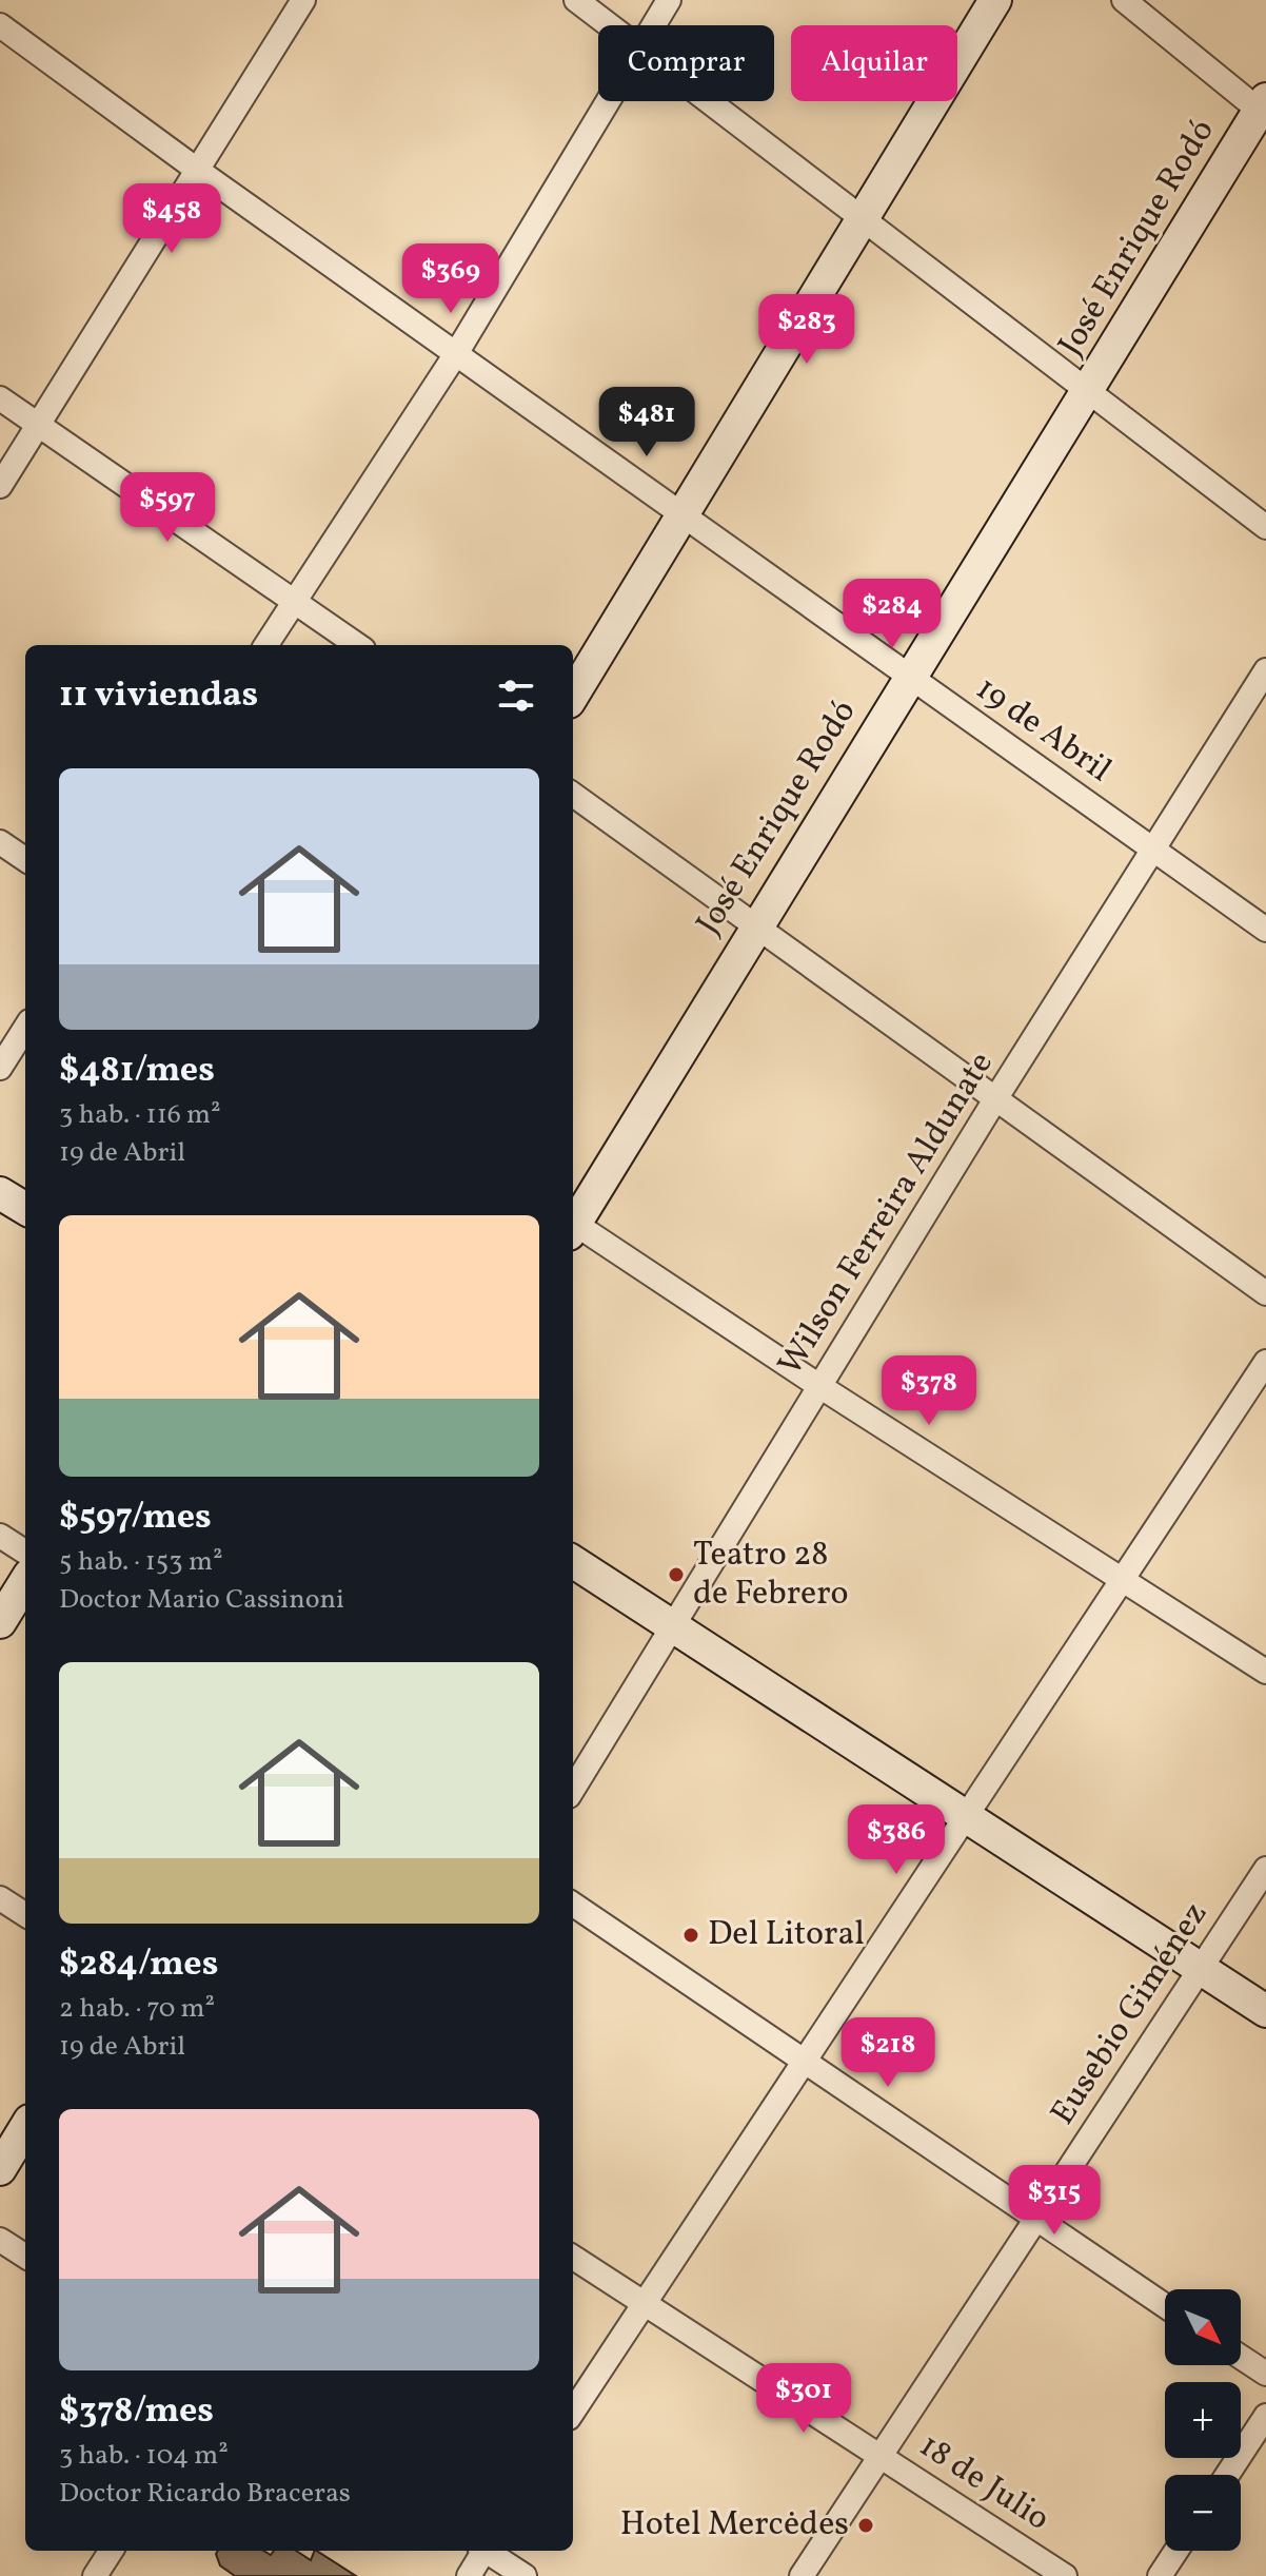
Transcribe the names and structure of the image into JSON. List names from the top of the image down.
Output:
{
  "streets": {
    "street": [
      "José Enrique Rodó",
      "19 de Abril",
      "Wilson Ferreira Aldunate",
      "Eusebio Giménez",
      "18 de Julio"
    ]
  },
  "crossings": [
    ["José Enrique Rodó", "19 de Abril"],
    ["19 de Abril", "Wilson Ferreira Aldunate"],
    ["Eusebio Giménez", "18 de Julio"]
  ],
  "places": ["Teatro 28 de Febrero", "Del Litoral", "Hotel Mercėdes"],
  "north": "bottom right",
  "page": {
    "chip": ["Comprar", "Alquilar"],
    "price": [
      "$458",
      "$369",
      "$283",
      "$481",
      "$597",
      "$284",
      "$378",
      "$386",
      "$218",
      "$315",
      "$301"
    ],
    "heading": "11 viviendas",
    "list": [
      {
        "name": "$481/mes",
        "note": "3 hab. · 116 m² · 19 de Abril"
      },
      {
        "name": "$597/mes",
        "note": "5 hab. · 153 m² · Doctor Mario Cassinoni"
      },
      {
        "name": "$284/mes",
        "note": "2 hab. · 70 m² · 19 de Abril"
      },
      {
        "name": "$378/mes",
        "note": "3 hab. · 104 m² · Doctor Ricardo Braceras"
      }
    ],
    "map_buttons": ["+", "−"]
  }
}
